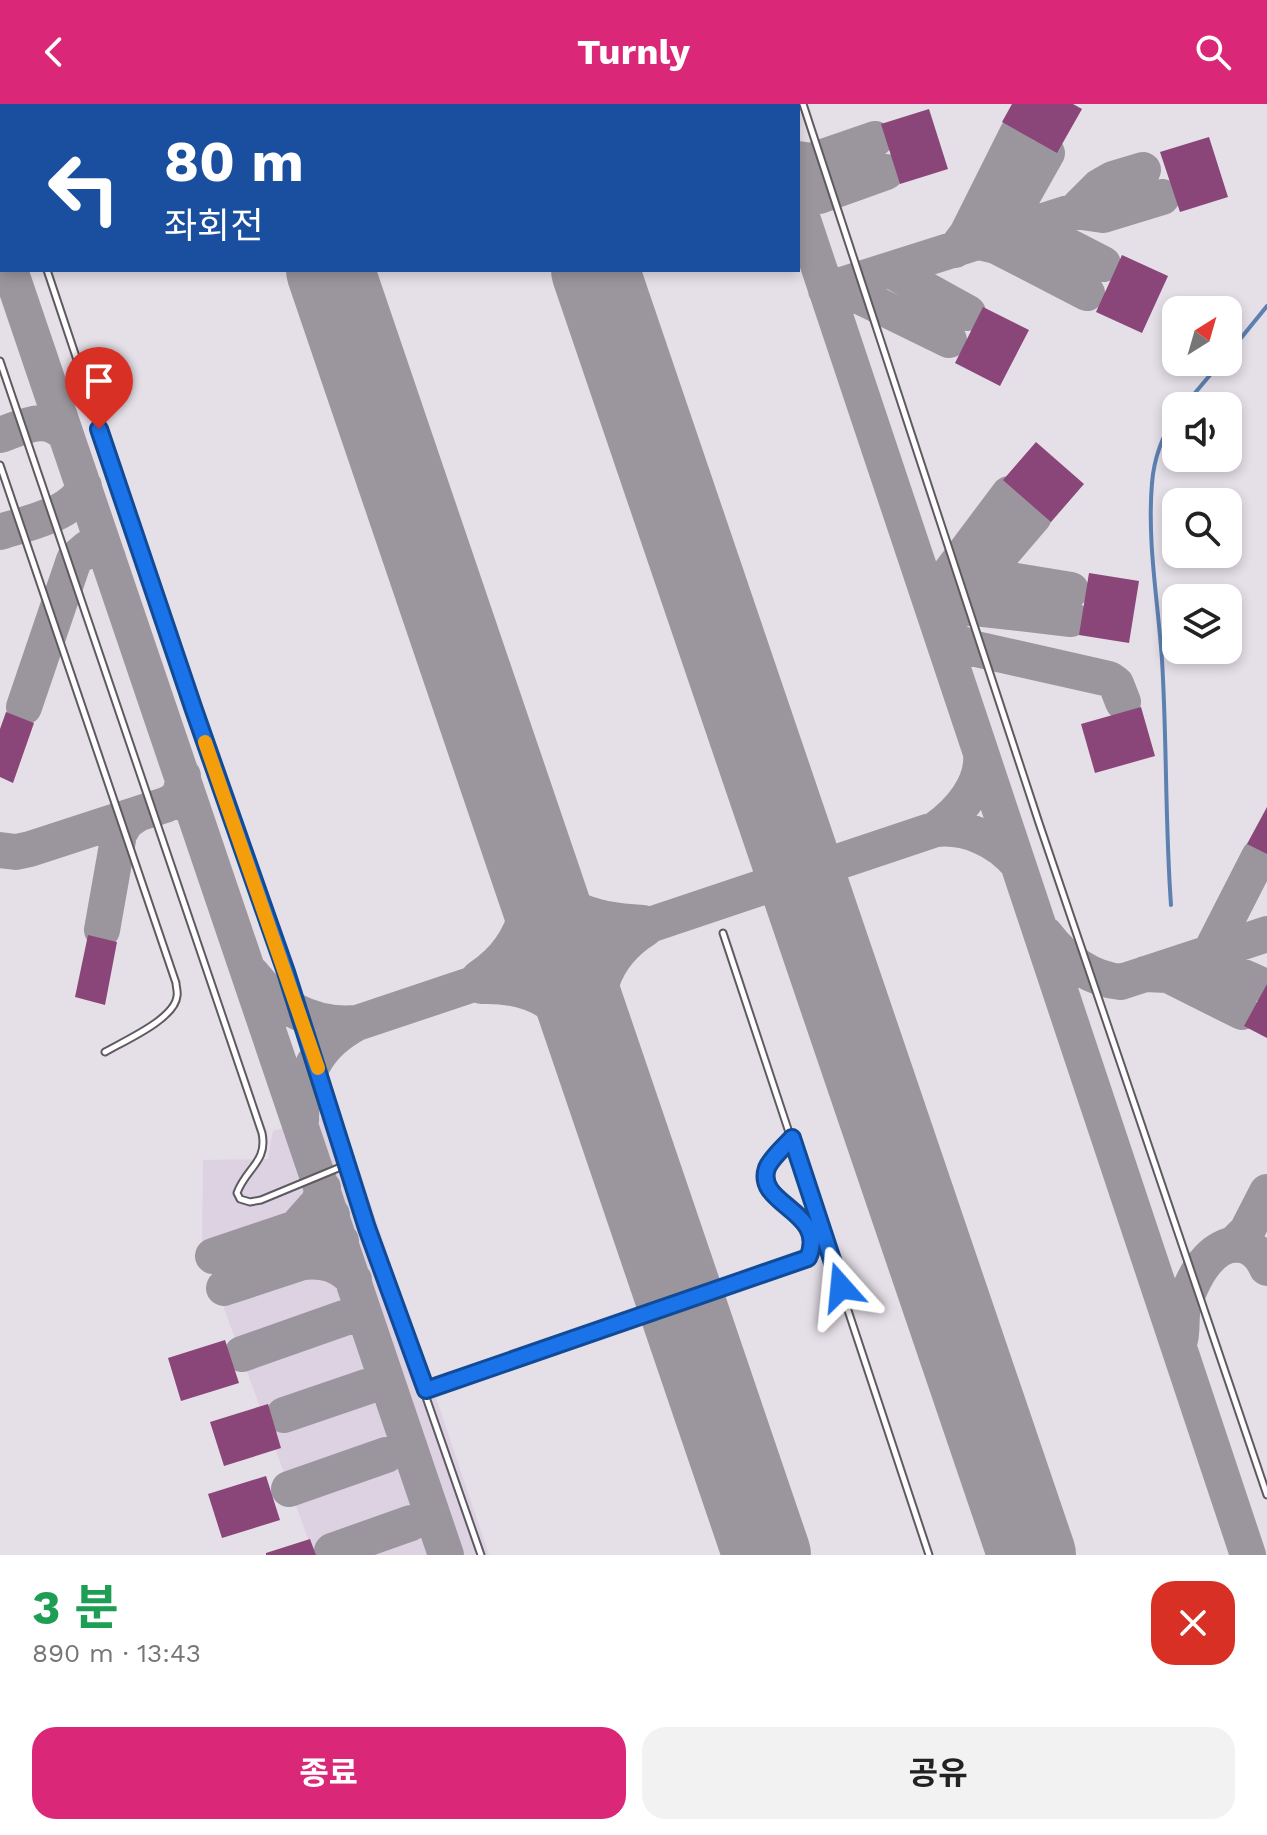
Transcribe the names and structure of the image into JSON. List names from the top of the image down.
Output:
{
  "north": "top right",
  "page": {
    "header": "Turnly",
    "turn": ["80 m", "좌회전"],
    "heading": ["3 분", "890 m · 13:43"],
    "buttons": ["종료", "공유"]
  }
}
